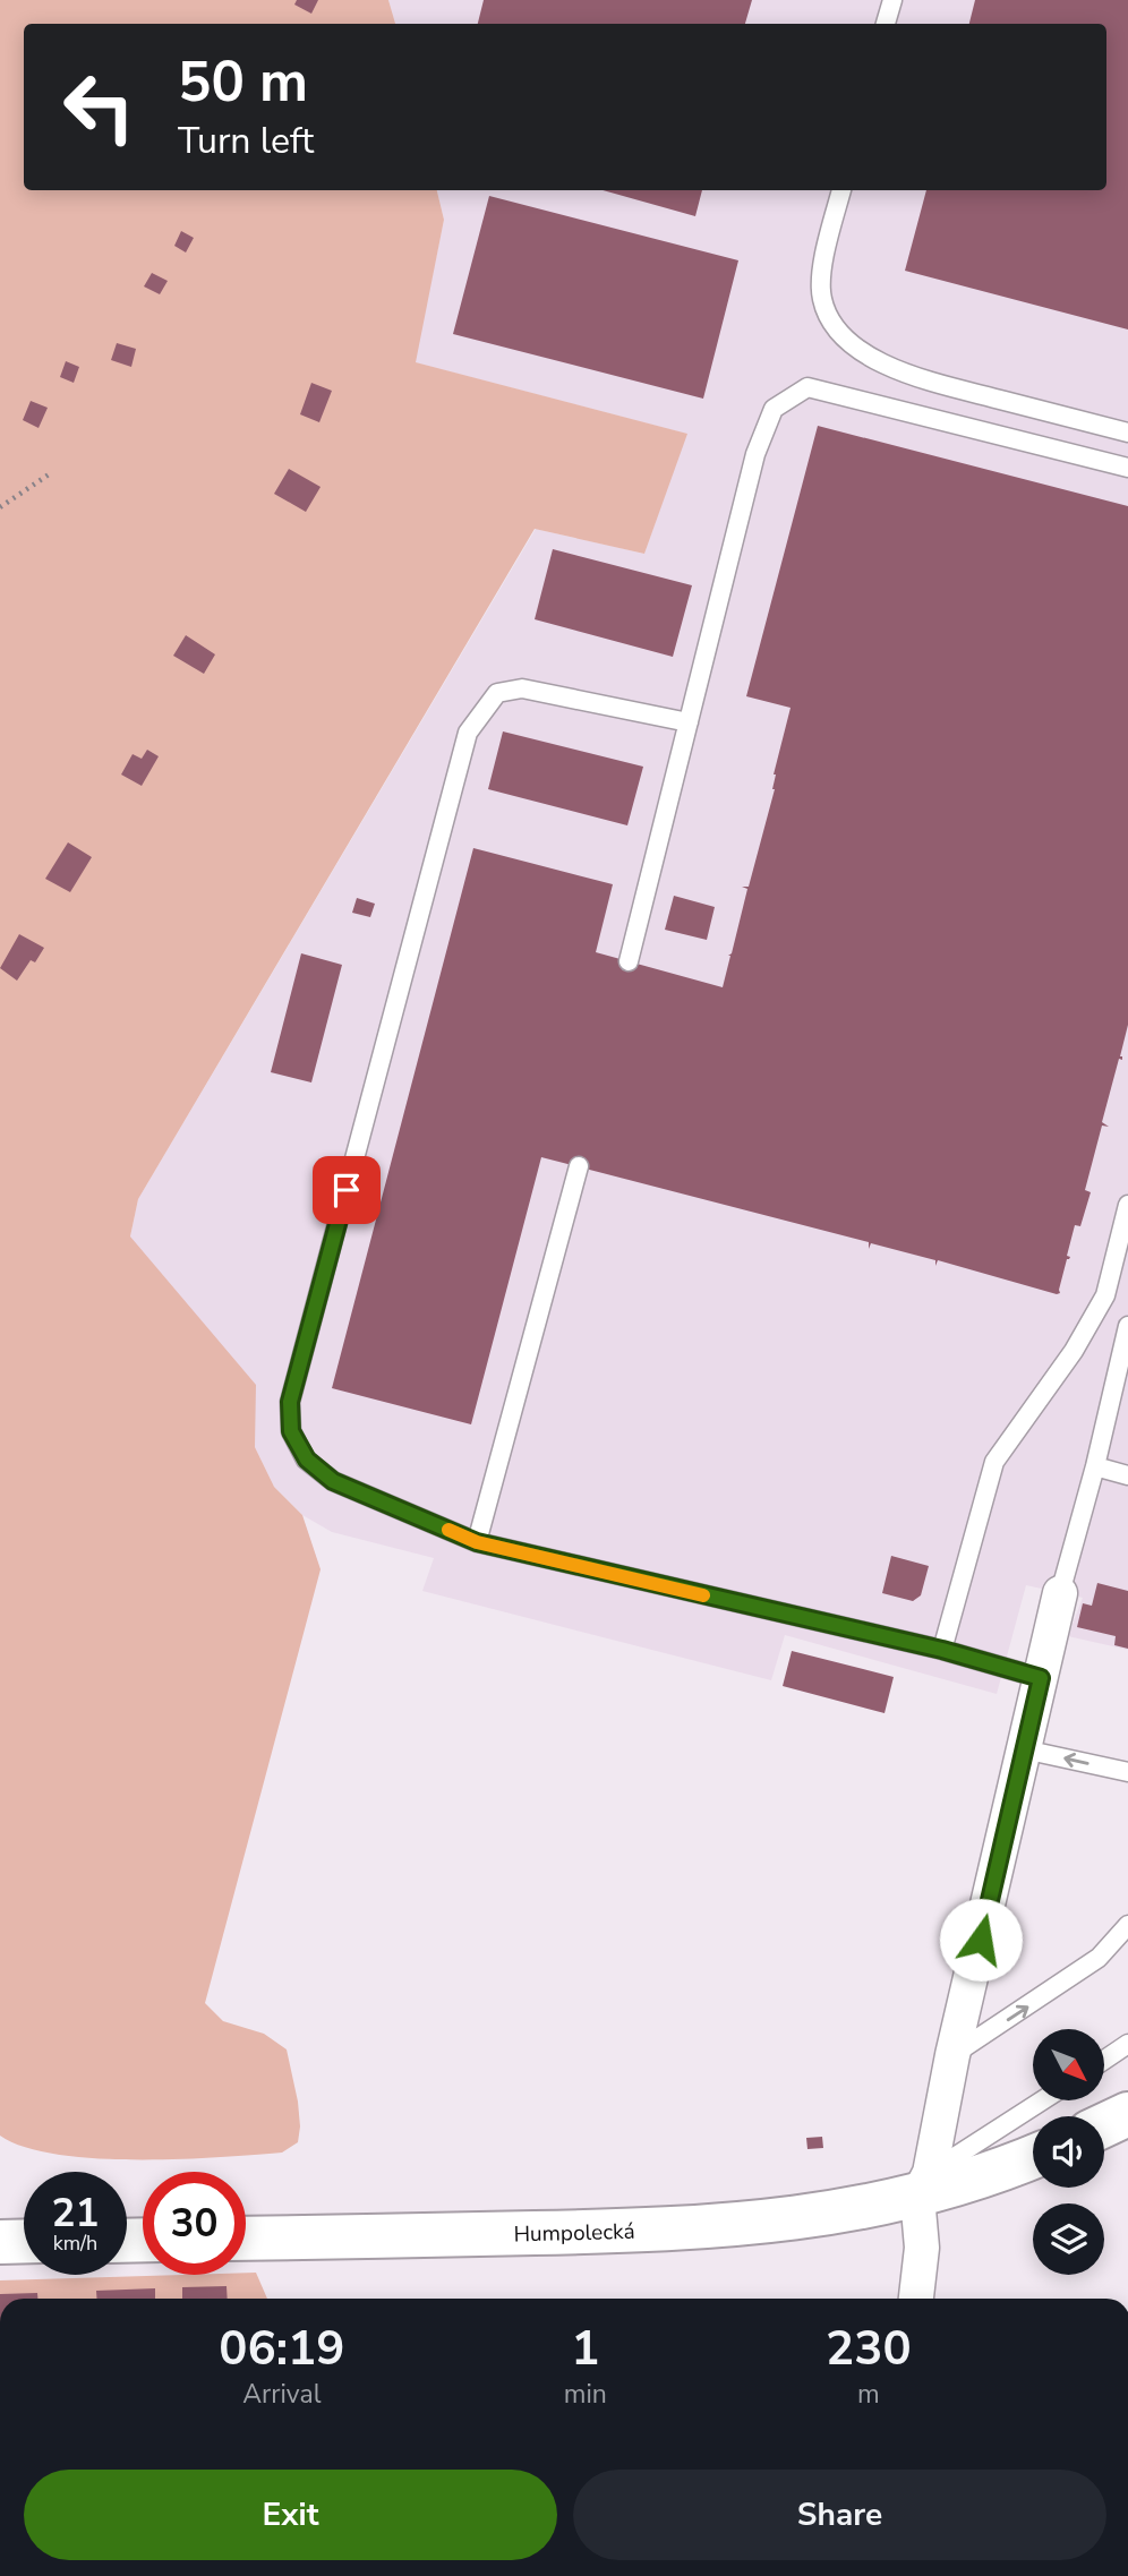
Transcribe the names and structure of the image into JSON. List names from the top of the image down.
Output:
{
  "streets": {
    "main road": ["Humpolecká"]
  },
  "north": "bottom right",
  "page": {
    "turn": ["50 m", "Turn left"],
    "speed": "21 km/h",
    "limit": "30",
    "eta": [
      "06:19",
      "Arrival",
      "1",
      "min",
      "230",
      "m"
    ],
    "buttons": ["Exit", "Share"]
  }
}
